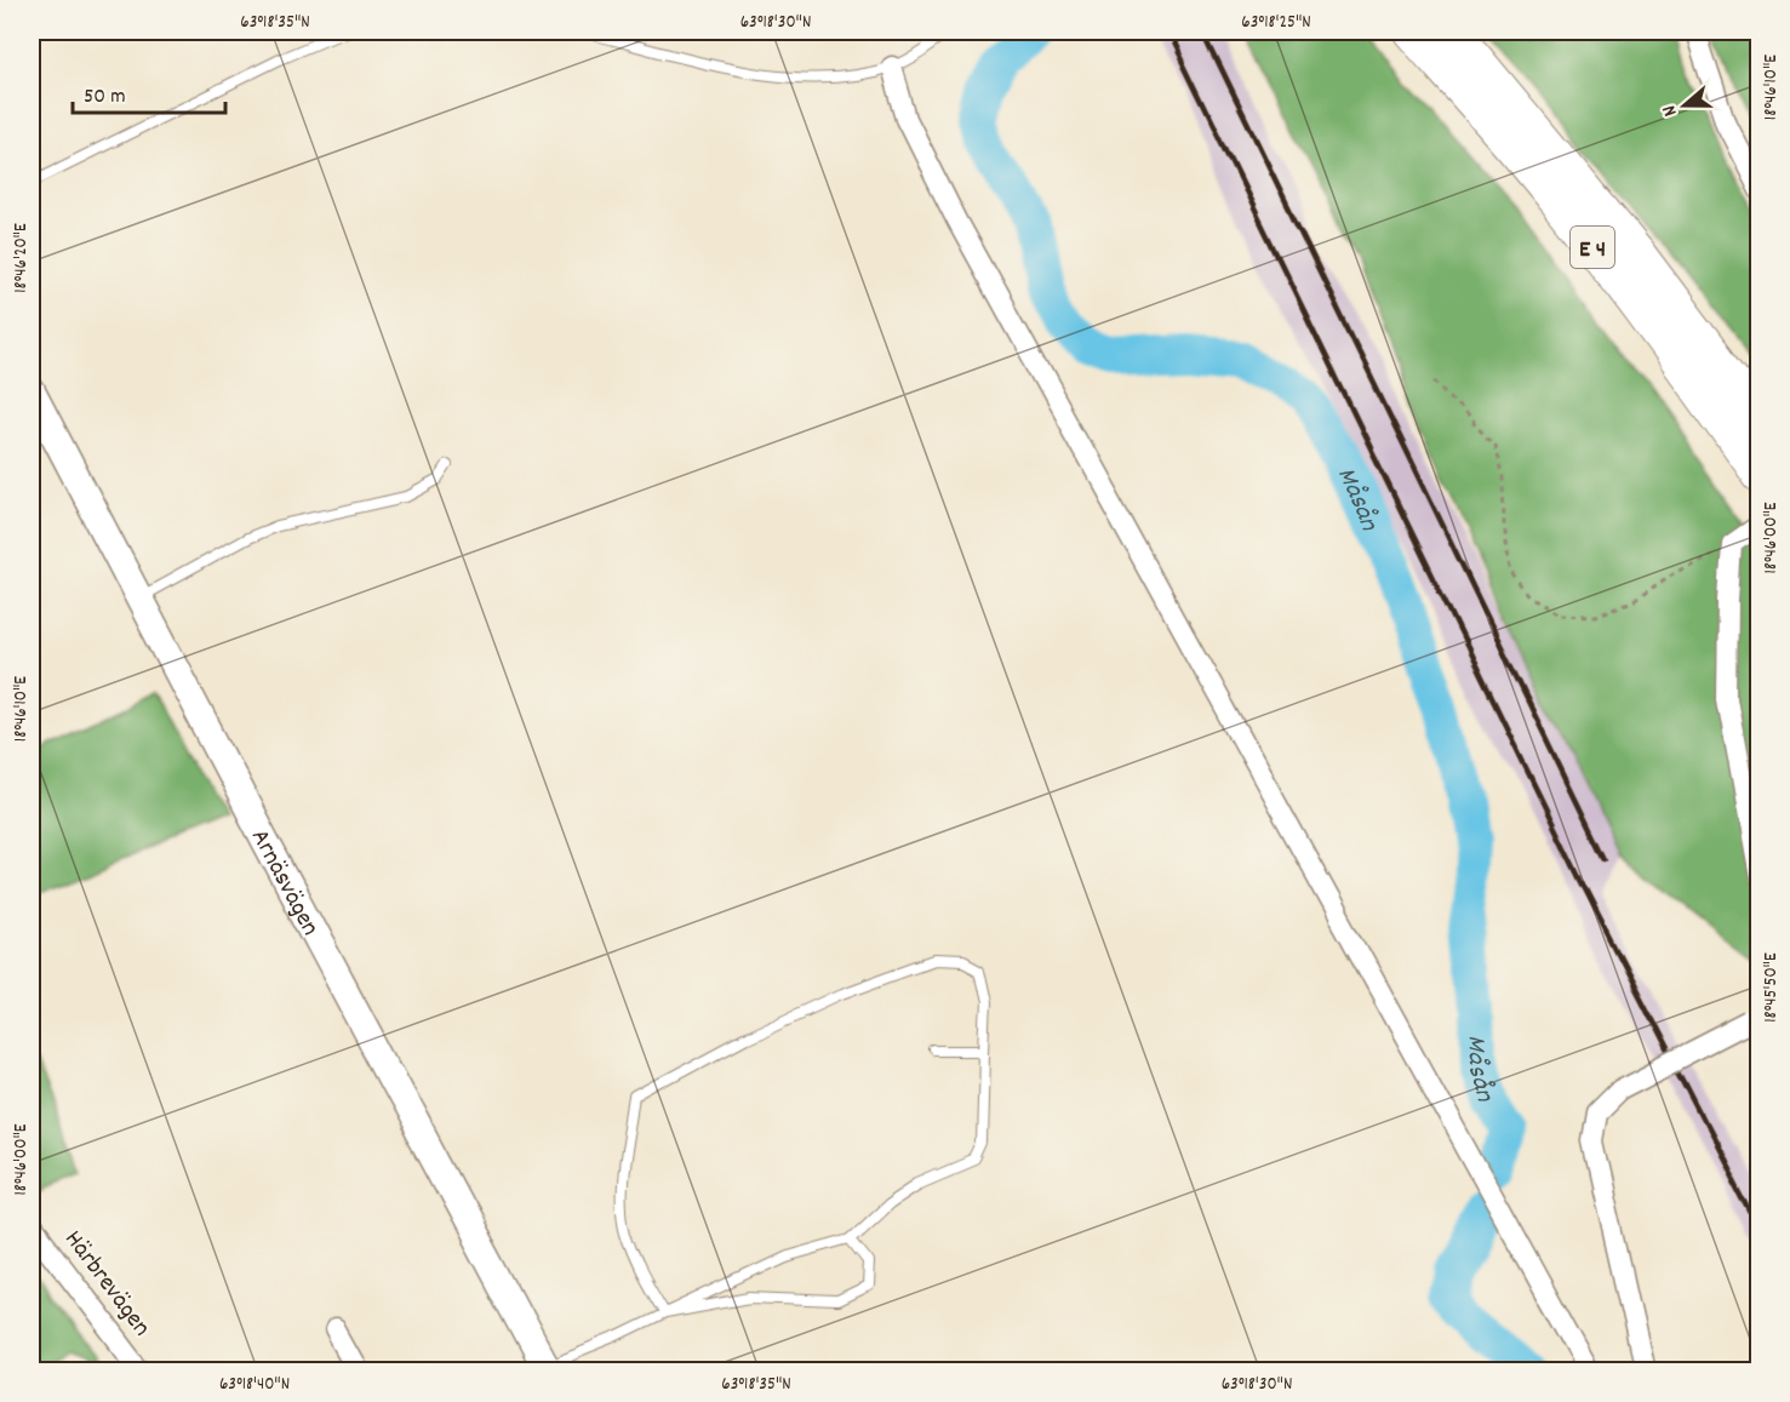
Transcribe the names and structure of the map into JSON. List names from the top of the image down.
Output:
{
  "streets": {
    "highway": ["E 4"],
    "street": ["Arnäsvägen", "Härbrevägen"]
  },
  "water": ["Måsån"],
  "scale_bar": "50 m",
  "north": "left",
  "coordinates": [
    "63°18'35\"N",
    "63°18'30\"N",
    "63°18'25\"N",
    "18°46'10\"E",
    "18°46'20\"E",
    "18°46'00\"E",
    "18°45'50\"E",
    "63°18'40\"N"
  ]
}
